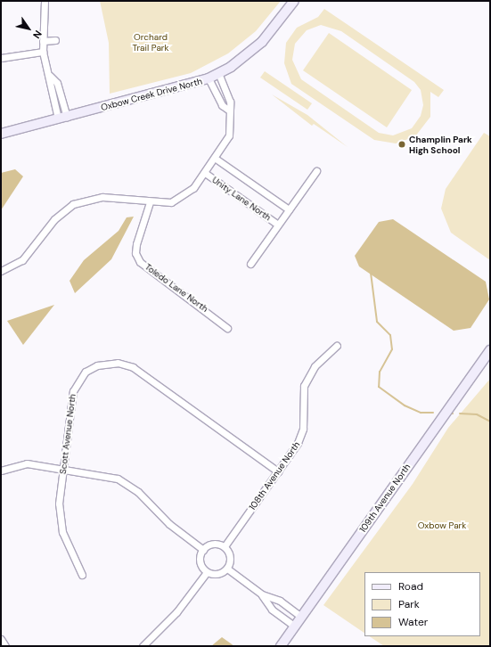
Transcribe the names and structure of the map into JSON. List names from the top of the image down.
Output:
{
  "streets": {
    "street": [
      "Oxbow Creek Drive North",
      "Unity Lane North",
      "Toledo Lane North",
      "Scott Avenue North",
      "108th Avenue North",
      "109th Avenue North"
    ]
  },
  "crossings": [
    ["Scott Avenue North", "108th Avenue North"]
  ],
  "parks": ["Orchard Trail Park", "Oxbow Park"],
  "places": ["Champlin Park High School"],
  "legend": ["Road", "Park", "Water"],
  "north": "bottom right"
}
